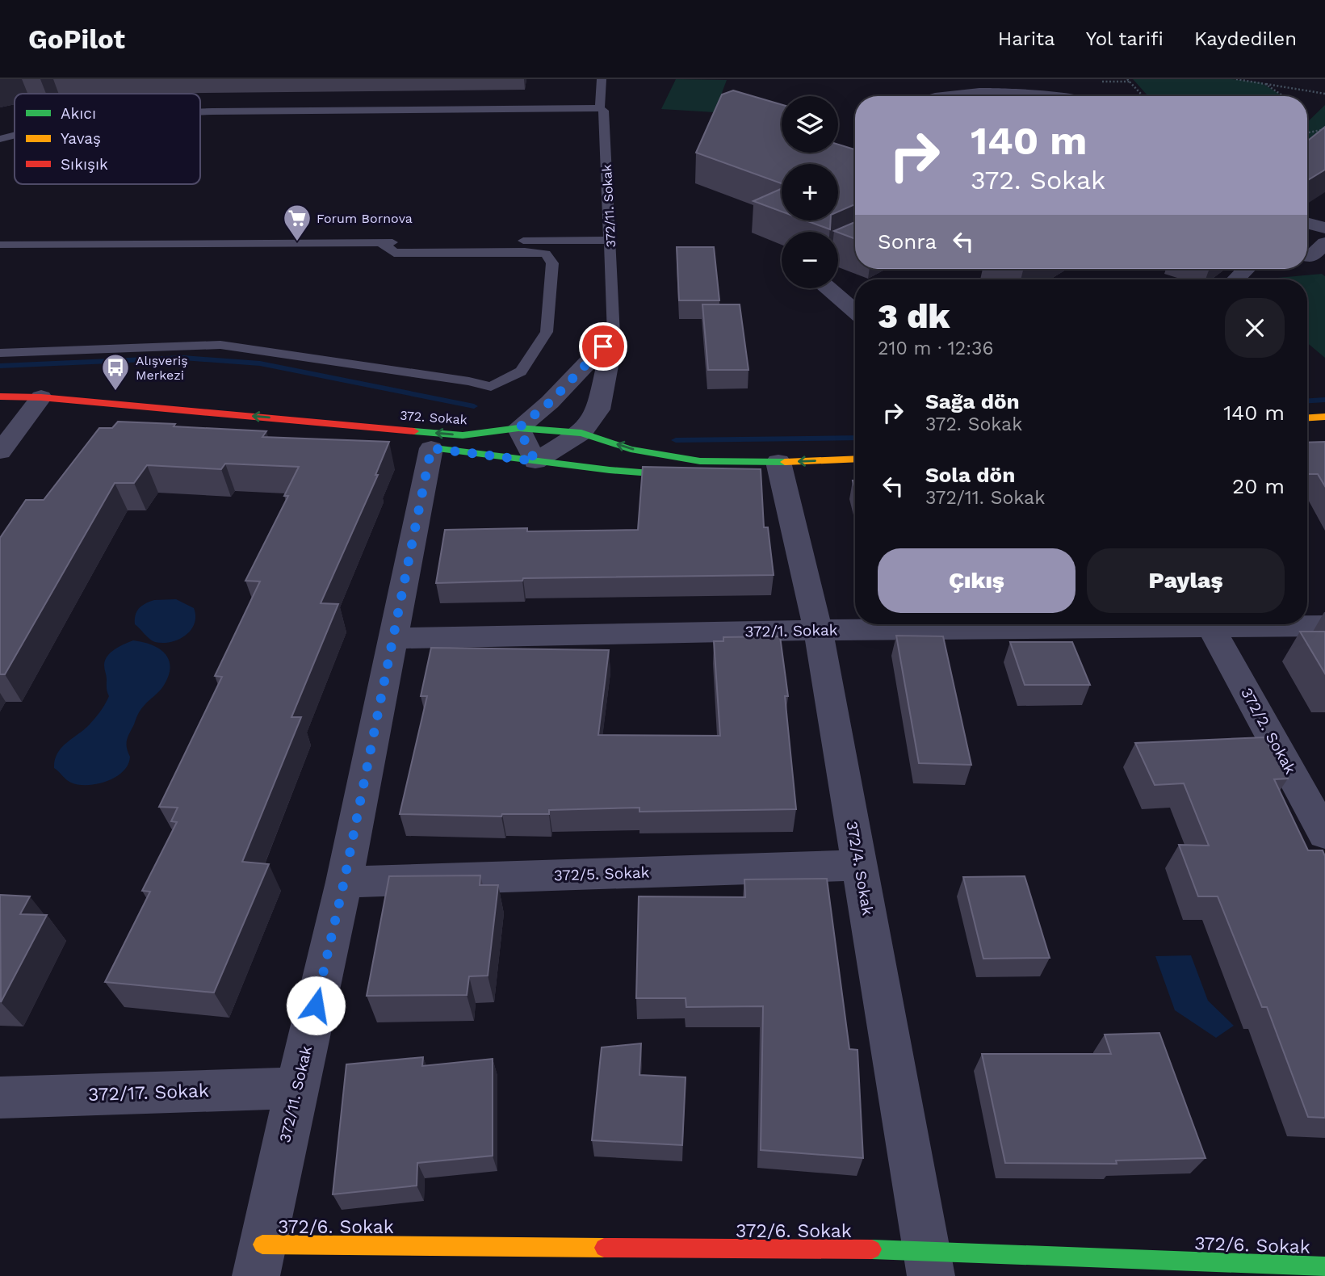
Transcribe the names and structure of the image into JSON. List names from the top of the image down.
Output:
{
  "streets": {
    "main road": ["372. Sokak", "372/6. Sokak"],
    "street": [
      "372/11. Sokak",
      "372/1. Sokak",
      "372/2. Sokak",
      "372/4. Sokak",
      "372/5. Sokak",
      "372/17. Sokak"
    ]
  },
  "crossings": [
    ["372/11. Sokak", "372. Sokak"],
    ["372/11. Sokak", "372/1. Sokak"],
    ["372/11. Sokak", "372/5. Sokak"],
    ["372/11. Sokak", "372/17. Sokak"],
    ["372/11. Sokak", "372/6. Sokak"],
    ["372. Sokak", "372/4. Sokak"],
    ["372/1. Sokak", "372/2. Sokak"],
    ["372/1. Sokak", "372/4. Sokak"],
    ["372/4. Sokak", "372/5. Sokak"],
    ["372/4. Sokak", "372/6. Sokak"]
  ],
  "one_way": ["372. Sokak"],
  "places": {
    "supermarket": ["Forum Bornova"],
    "bus stop": ["Alışveriş Merkezi"]
  },
  "legend": ["Akıcı", "Yavaş", "Sıkışık"],
  "page": {
    "header": "GoPilot",
    "nav": ["Harita", "Yol tarifi", "Kaydedilen"],
    "map_buttons": ["+", "−"],
    "turn": ["140 m", "372. Sokak"],
    "then": "Sonra",
    "heading": ["3 dk", "210 m · 12:36"],
    "list": [
      {
        "name": "Sağa dön",
        "note": "372. Sokak",
        "value": "140 m"
      },
      {
        "name": "Sola dön",
        "note": "372/11. Sokak",
        "value": "20 m"
      }
    ],
    "buttons": ["Çıkış", "Paylaş"]
  }
}
